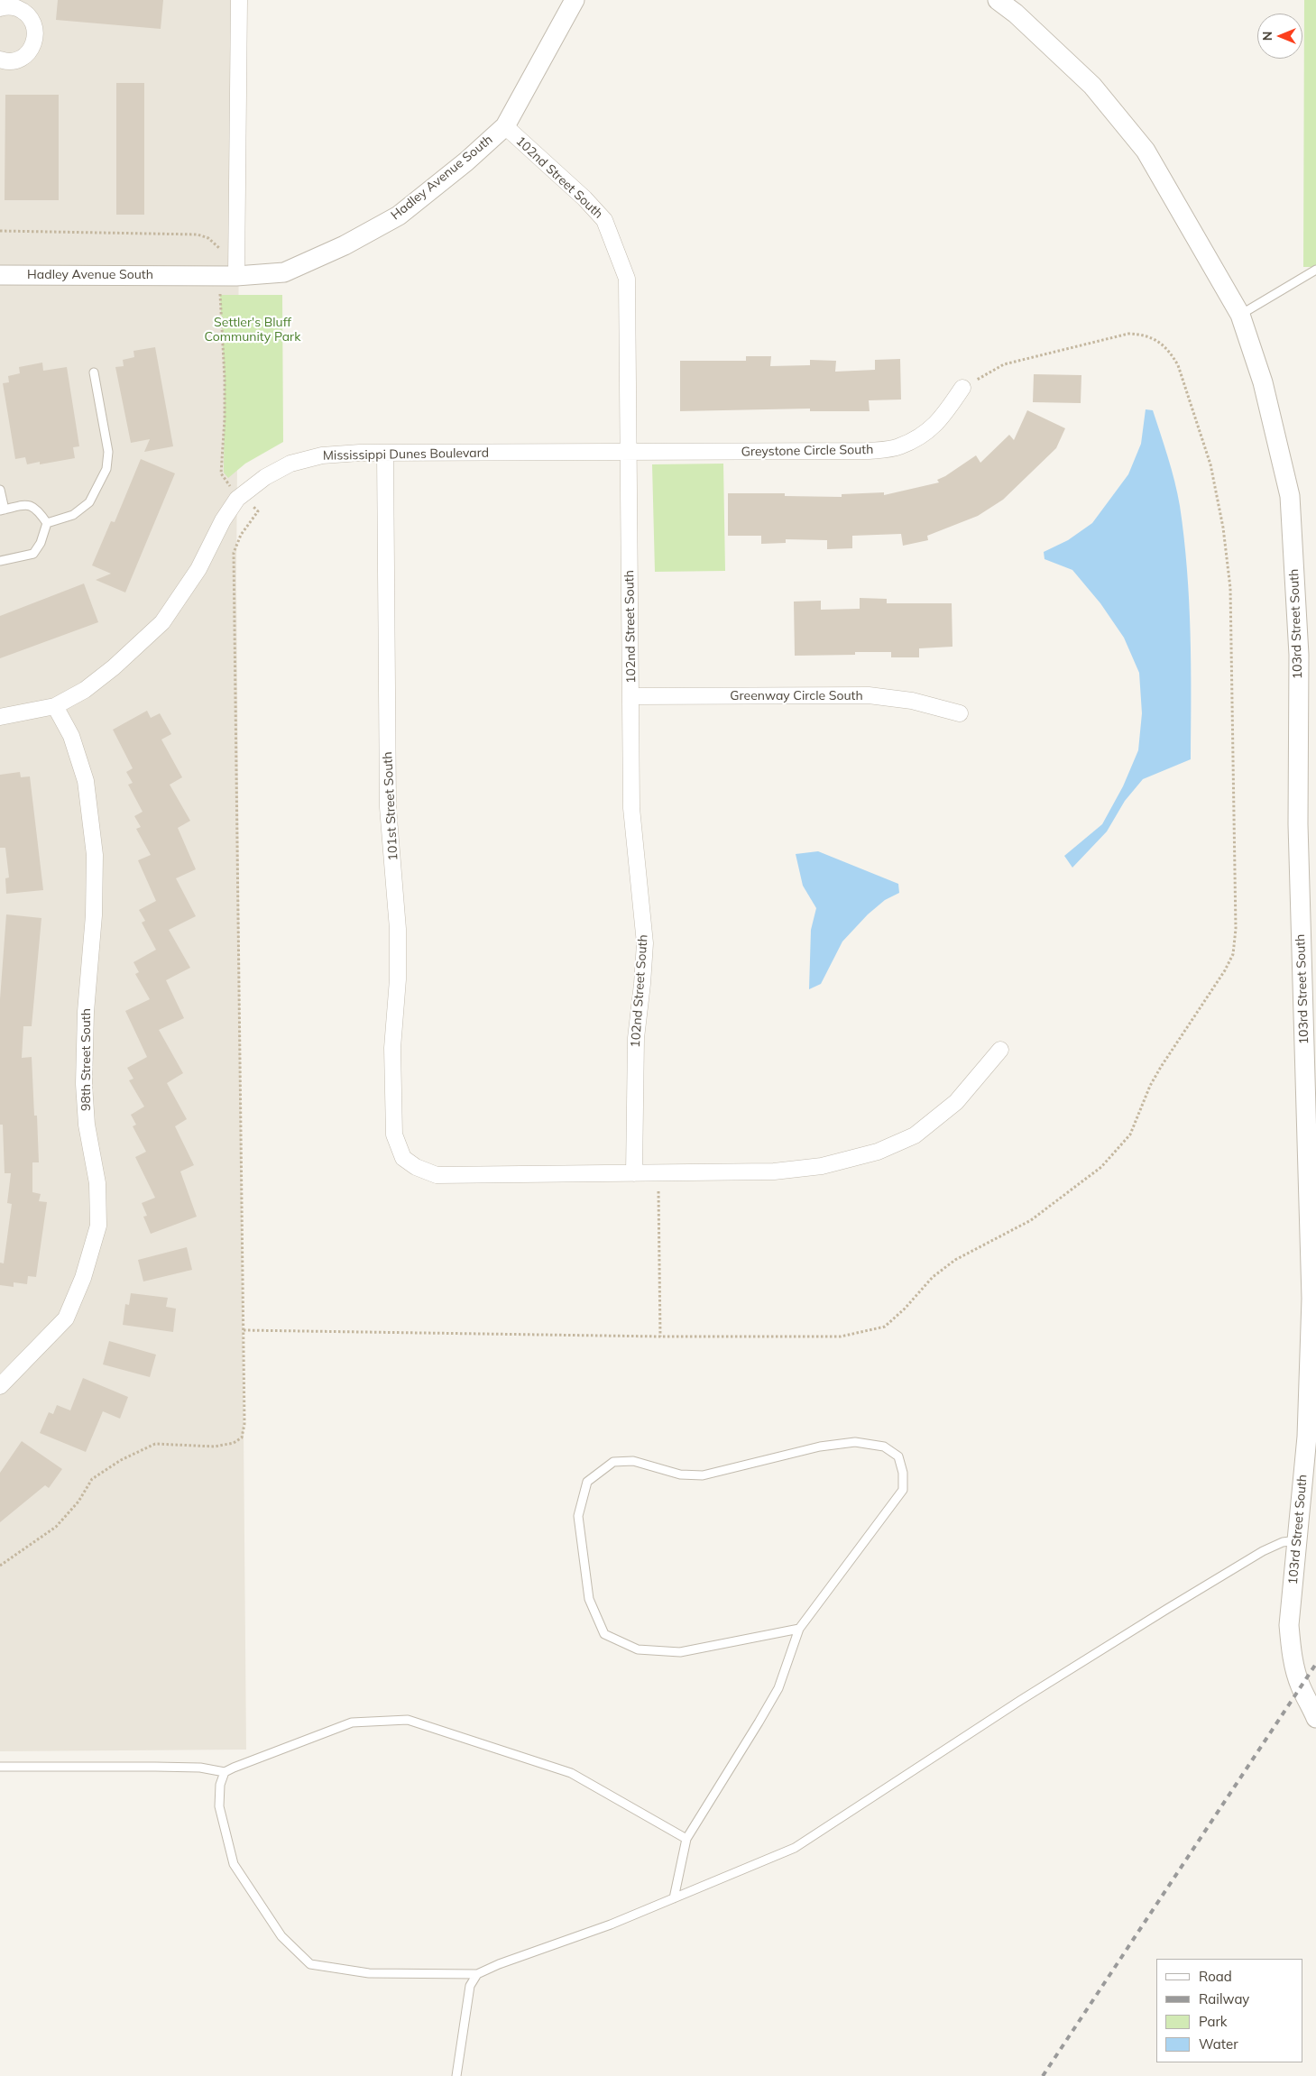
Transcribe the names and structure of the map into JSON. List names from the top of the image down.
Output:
{
  "streets": {
    "street": [
      "Hadley Avenue South",
      "102nd Street South",
      "Greystone Circle South",
      "Mississippi Dunes Boulevard",
      "103rd Street South",
      "Greenway Circle South",
      "101st Street South",
      "98th Street South"
    ]
  },
  "crossings": [
    ["Hadley Avenue South", "102nd Street South"],
    ["102nd Street South", "Greystone Circle South"],
    ["102nd Street South", "Mississippi Dunes Boulevard"],
    ["102nd Street South", "Greenway Circle South"],
    ["102nd Street South", "101st Street South"],
    ["Greystone Circle South", "Mississippi Dunes Boulevard"],
    ["Mississippi Dunes Boulevard", "101st Street South"],
    ["Mississippi Dunes Boulevard", "98th Street South"]
  ],
  "parks": ["Settler's Bluff Community Park"],
  "legend": [
    "Road",
    "Railway",
    "Park",
    "Water"
  ],
  "north": "left"
}
